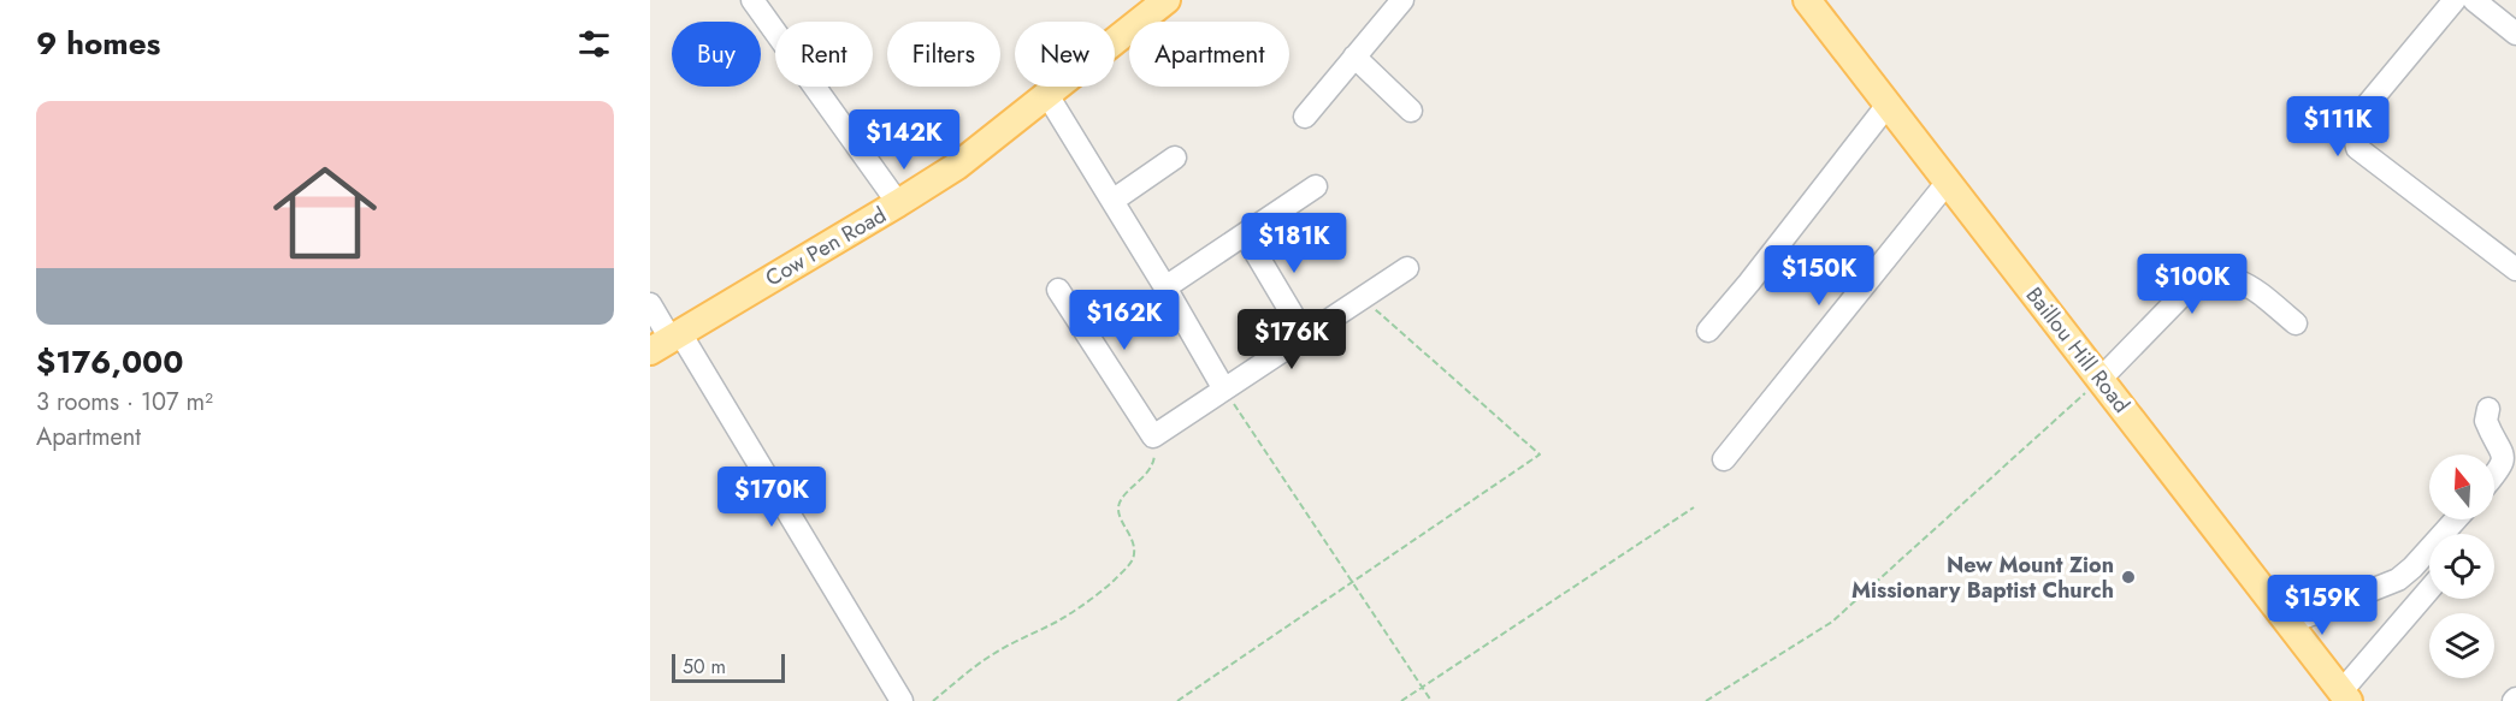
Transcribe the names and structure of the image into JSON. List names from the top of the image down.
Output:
{
  "streets": {
    "main road": ["Cow Pen Road", "Baillou Hill Road"]
  },
  "places": ["New Mount Zion Missionary Baptist Church"],
  "scale_bar": "50 m",
  "north": "top",
  "page": {
    "heading": "9 homes",
    "chip": [
      "Buy",
      "Rent",
      "Filters",
      "New",
      "Apartment"
    ],
    "list": [
      {
        "name": "$176,000",
        "note": "3 rooms · 107 m² · Apartment"
      }
    ],
    "price": [
      "$111K",
      "$142K",
      "$181K",
      "$150K",
      "$100K",
      "$162K",
      "$176K",
      "$170K",
      "$159K"
    ],
    "scale": "50 m"
  }
}
